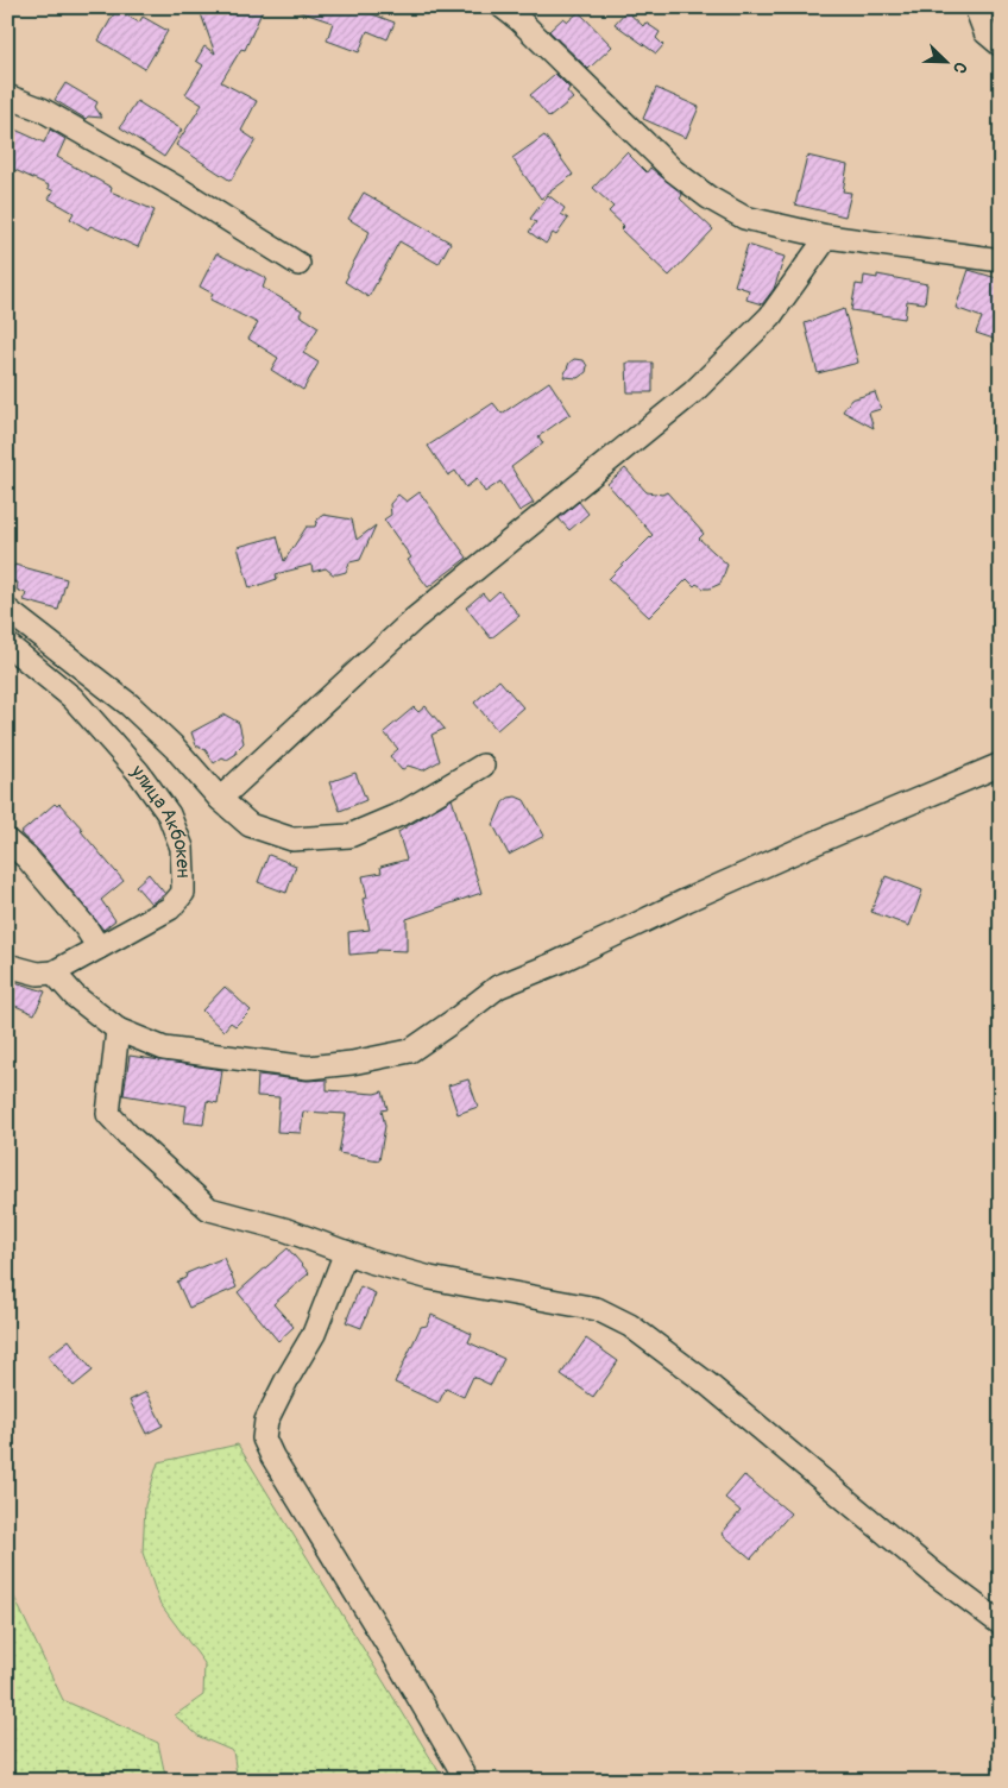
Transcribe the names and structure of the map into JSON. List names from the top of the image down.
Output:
{
  "streets": {
    "street": ["улица Акбокен"]
  },
  "north": "bottom right"
}
